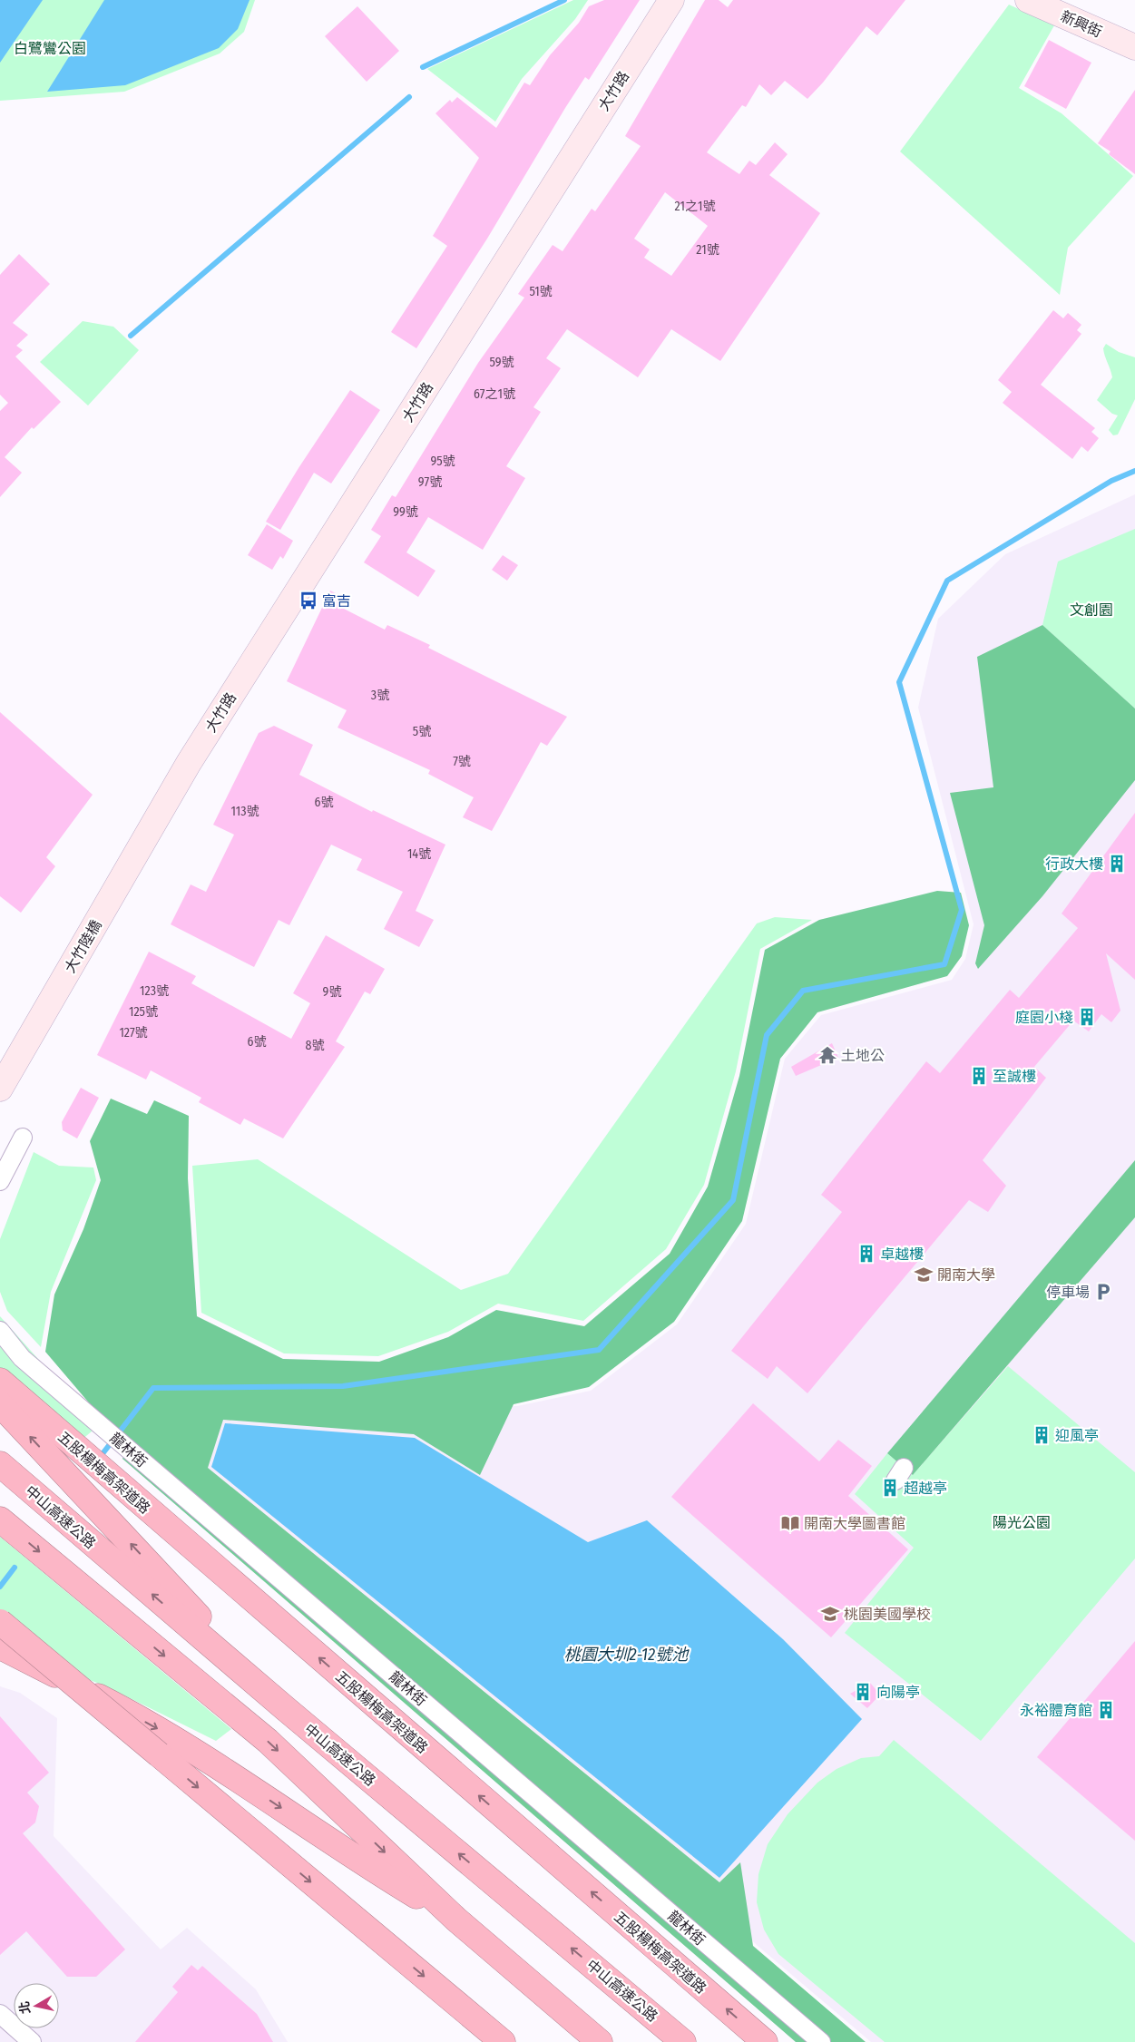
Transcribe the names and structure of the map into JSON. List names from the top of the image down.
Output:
{
  "streets": {
    "highway": ["五股楊梅高架道路", "中山高速公路"],
    "main road": ["新興街", "大竹路", "大竹陸橋"],
    "street": ["龍林街"]
  },
  "crossings": [
    ["大竹路", "大竹陸橋"]
  ],
  "water": ["桃園大圳2-12號池"],
  "parks": ["白鷺鸞公園", "文創園", "陽光公園"],
  "places": {
    "bus stop": ["富吉"],
    "building": [
      "行政大樓",
      "庭園小棧",
      "至誠樓",
      "卓越樓",
      "迎風亭",
      "超越亭",
      "向陽亭",
      "永裕體育館"
    ],
    "temple": ["土地公"],
    "school or university": ["開南大學", "桃園美國學校"],
    "parking": ["停車場"],
    "library": ["開南大學圖書館"]
  },
  "house_numbers": [
    "21之1號",
    "21號",
    "51號",
    "59號",
    "67之1號",
    "95號",
    "97號",
    "99號",
    "3號",
    "5號",
    "7號",
    "6號",
    "113號",
    "14號",
    "123號",
    "9號",
    "125號",
    "127號",
    "6號",
    "8號"
  ],
  "north": "left"
}
